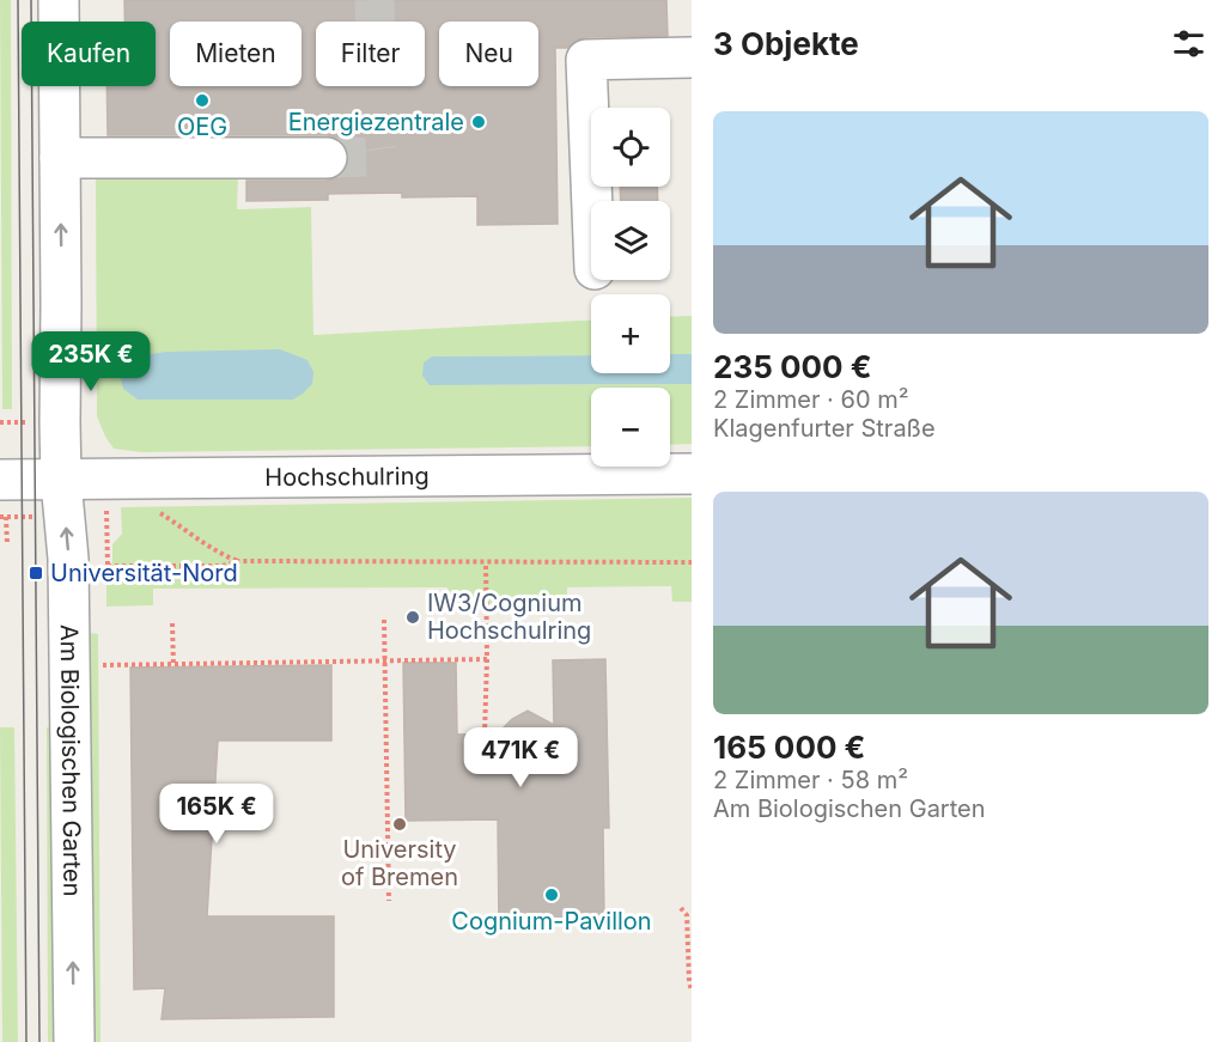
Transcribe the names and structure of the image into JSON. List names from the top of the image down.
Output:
{
  "streets": {
    "street": ["Hochschulring", "Am Biologischen Garten"]
  },
  "crossings": [
    ["Hochschulring", "Am Biologischen Garten"]
  ],
  "one_way": ["Am Biologischen Garten"],
  "places": {
    "other": [
      "OEG",
      "Energiezentrale",
      "IW3/Cognium Hochschulring",
      "University of Bremen",
      "Cognium-Pavillon"
    ],
    "transit": ["Universität-Nord"]
  },
  "page": {
    "heading": "3 Objekte",
    "chip": [
      "Kaufen",
      "Mieten",
      "Filter",
      "Neu"
    ],
    "list": [
      {
        "name": "235 000 €",
        "note": "2 Zimmer · 60 m² · Klagenfurter Straße"
      },
      {
        "name": "165 000 €",
        "note": "2 Zimmer · 58 m² · Am Biologischen Garten"
      }
    ],
    "map_buttons": ["+", "−"],
    "price": ["235K €", "471K €", "165K €"]
  }
}
